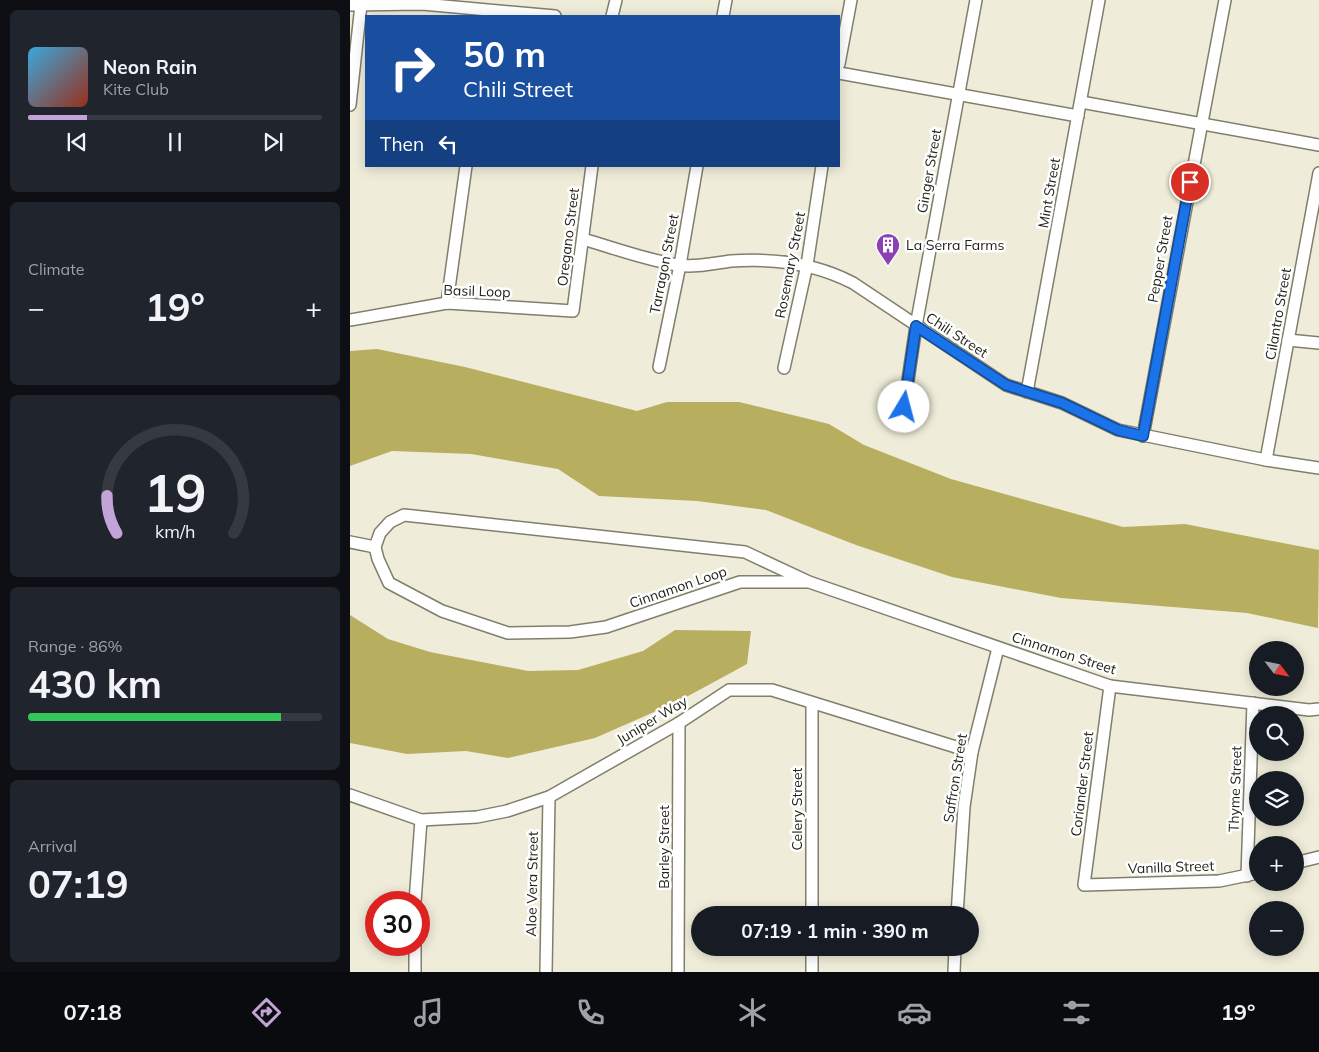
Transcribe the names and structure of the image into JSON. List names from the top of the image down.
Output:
{
  "streets": {
    "street": [
      "Ginger Street",
      "Mint Street",
      "Oregano Street",
      "Pepper Street",
      "Tarragon Street",
      "Rosemary Street",
      "Basil Loop",
      "Cilantro Street",
      "Chili Street",
      "Cinnamon Loop",
      "Cinnamon Street",
      "Juniper Way",
      "Saffron Street",
      "Coriander Street",
      "Thyme Street",
      "Celery Street",
      "Barley Street",
      "Vanilla Street",
      "Aloe Vera Street"
    ]
  },
  "crossings": [
    ["Ginger Street", "Chili Street"],
    ["Mint Street", "Chili Street"],
    ["Oregano Street", "Basil Loop"],
    ["Oregano Street", "Chili Street"],
    ["Pepper Street", "Chili Street"],
    ["Tarragon Street", "Chili Street"],
    ["Rosemary Street", "Chili Street"],
    ["Cilantro Street", "Chili Street"],
    ["Cinnamon Loop", "Cinnamon Street"],
    ["Cinnamon Street", "Saffron Street"],
    ["Cinnamon Street", "Coriander Street"],
    ["Cinnamon Street", "Thyme Street"],
    ["Juniper Way", "Saffron Street"],
    ["Juniper Way", "Celery Street"],
    ["Juniper Way", "Barley Street"],
    ["Juniper Way", "Aloe Vera Street"],
    ["Coriander Street", "Vanilla Street"]
  ],
  "places": {
    "building": ["La Serra Farms"]
  },
  "north": "bottom right",
  "page": {
    "turn": ["50 m", "Chili Street"],
    "song": ["Neon Rain", "Kite Club"],
    "then": "Then",
    "tile": [
      "Climate",
      ["Range · 86%", "430 km"],
      ["Arrival", "07:19"]
    ],
    "heat": ["−", "19°", "+"],
    "map_buttons": ["+", "−"],
    "limit": "30",
    "trip": "07:19 · 1 min · 390 m",
    "tabs": ["07:18", "19°"],
    "gauge": ["19", "km/h"]
  }
}
